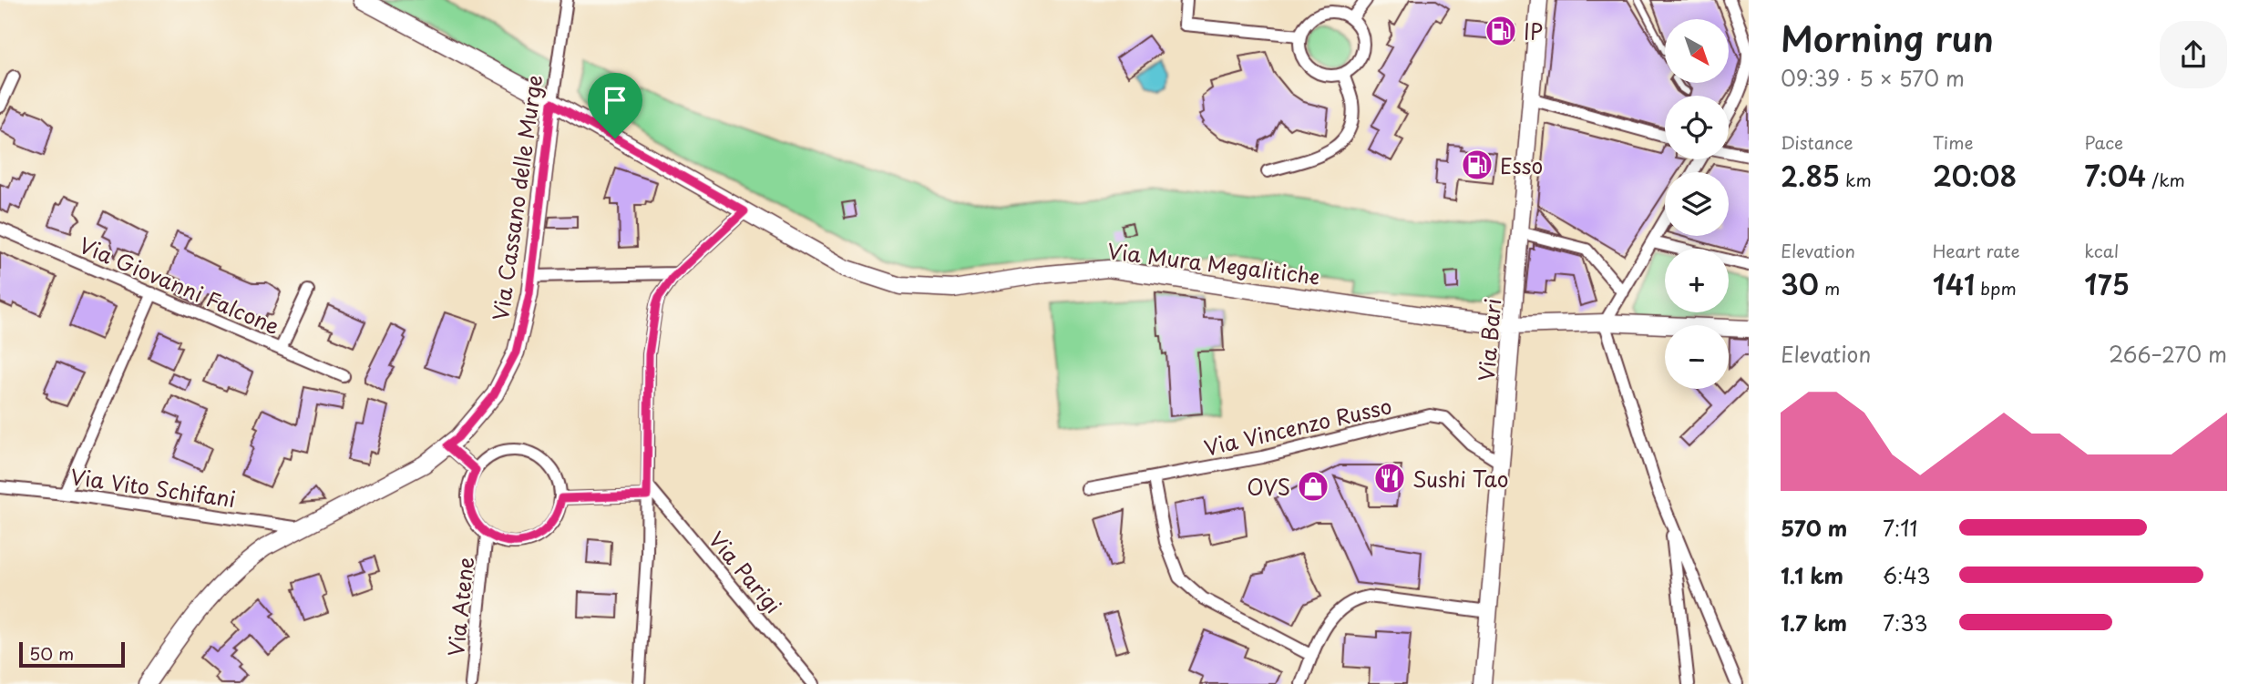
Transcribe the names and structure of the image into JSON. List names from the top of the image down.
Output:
{
  "streets": {
    "street": [
      "Via Cassano delle Murge",
      "Via Mura Megalitiche",
      "Via Giovanni Falcone",
      "Via Bari",
      "Via Vincenzo Russo",
      "Via Vito Schifani",
      "Via Parigi",
      "Via Atene"
    ]
  },
  "crossings": [
    ["Via Cassano delle Murge", "Via Mura Megalitiche"],
    ["Via Cassano delle Murge", "Via Vito Schifani"],
    ["Via Mura Megalitiche", "Via Bari"],
    ["Via Bari", "Via Vincenzo Russo"]
  ],
  "places": {
    "fuel station": ["IP", "Esso"],
    "restaurant": ["Sushi Tao"],
    "shop": ["OVS"]
  },
  "scale_bar": "50 m",
  "north": "bottom right",
  "page": {
    "heading": ["Morning run", "09:39 · 5 × 570 m"],
    "map_buttons": ["+", "−"],
    "stats": [
      ["Distance", "2.85 km"],
      ["Time", "20:08"],
      ["Pace", "7:04 /km"],
      ["Elevation", "30 m"],
      ["Heart rate", "141 bpm"],
      ["kcal", "175"]
    ],
    "chart": ["Elevation", "266–270 m"],
    "list": [
      {
        "name": "570 m",
        "note": "7:11"
      },
      {
        "name": "1.1 km",
        "note": "6:43"
      },
      {
        "name": "1.7 km",
        "note": "7:33"
      }
    ],
    "scale": "50 m"
  }
}
